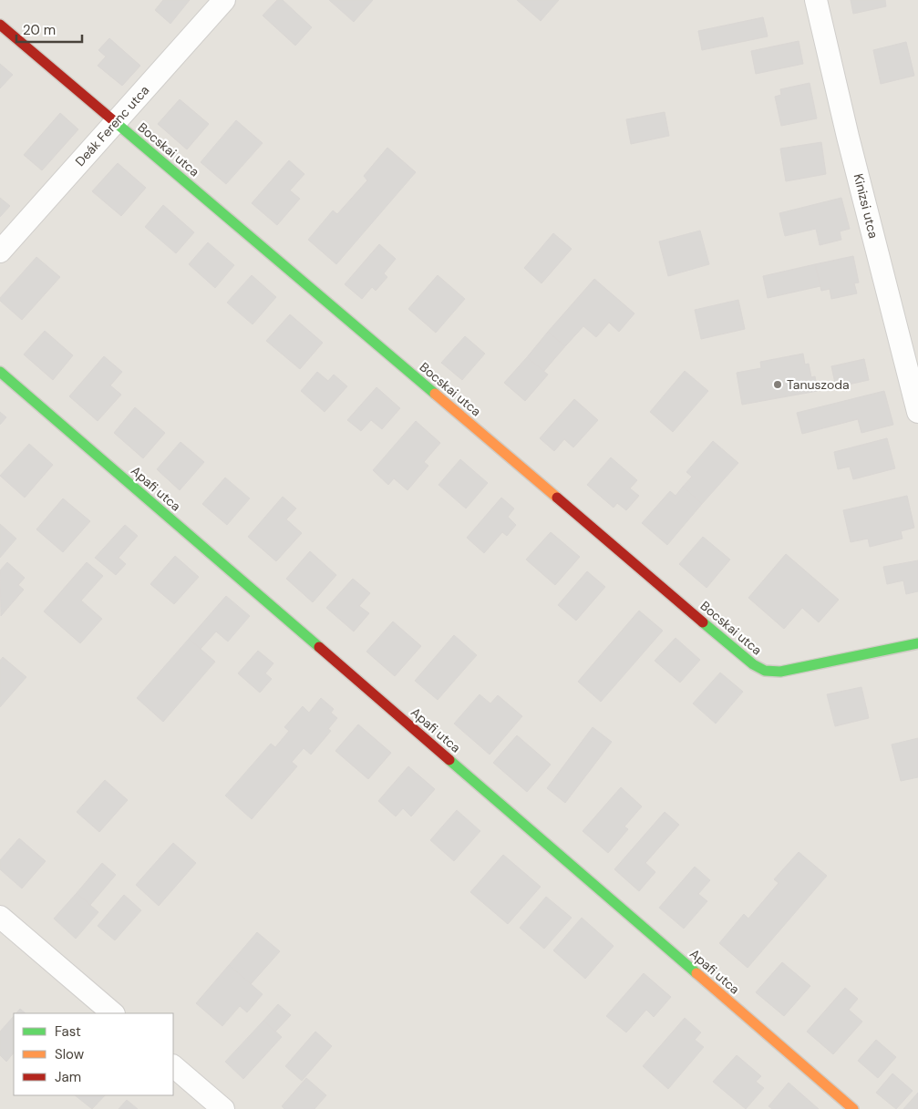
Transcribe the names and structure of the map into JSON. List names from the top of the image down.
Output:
{
  "streets": {
    "street": [
      "Deák Ferenc utca",
      "Bocskai utca",
      "Kinizsi utca",
      "Apafi utca"
    ]
  },
  "crossings": [
    ["Deák Ferenc utca", "Bocskai utca"]
  ],
  "places": ["Tanuszoda"],
  "legend": ["Fast", "Slow", "Jam"],
  "scale_bar": "20 m"
}
